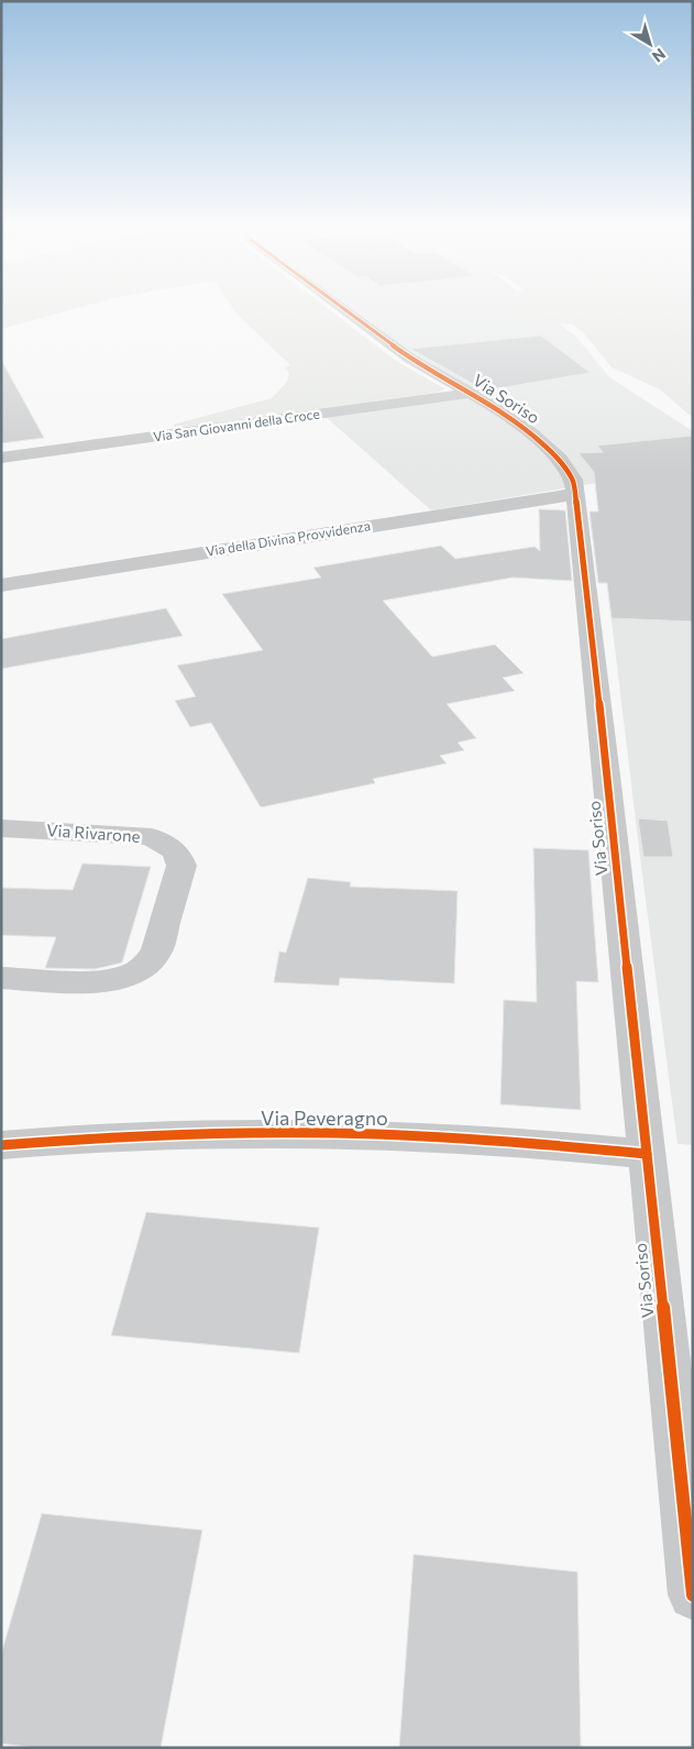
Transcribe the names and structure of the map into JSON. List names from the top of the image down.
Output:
{
  "streets": {
    "street": [
      "Via Soriso",
      "Via San Giovanni della Croce",
      "Via della Divina Provvidenza",
      "Via Rivarone",
      "Via Peveragno"
    ]
  },
  "crossings": [
    ["Via Soriso", "Via San Giovanni della Croce"],
    ["Via Soriso", "Via della Divina Provvidenza"],
    ["Via Soriso", "Via Peveragno"]
  ],
  "north": "bottom right"
}
